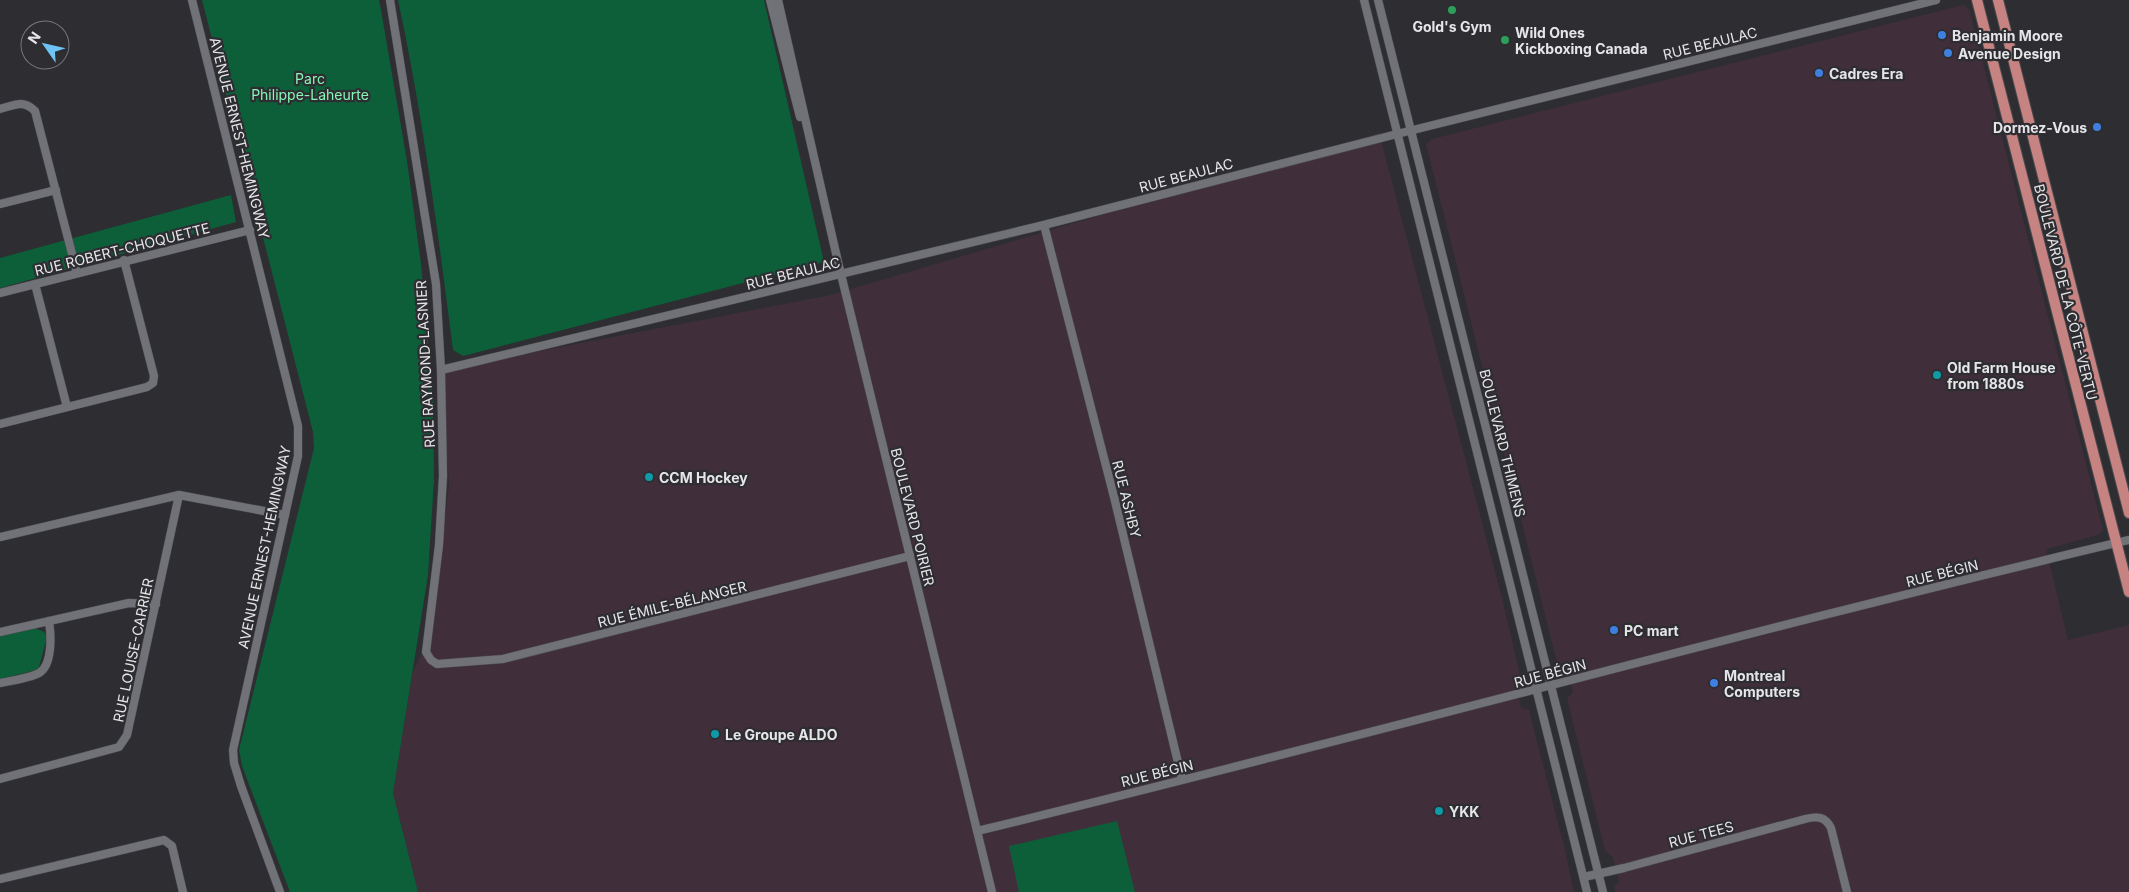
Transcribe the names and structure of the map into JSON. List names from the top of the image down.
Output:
{
  "streets": {
    "main road": ["BOULEVARD DE LA CÔTE-VERTU"],
    "street": [
      "RUE BEAULAC",
      "AVENUE ERNEST-HEMINGWAY",
      "RUE ROBERT-CHOQUETTE",
      "RUE RAYMOND-LASNIER",
      "BOULEVARD THIMENS",
      "RUE ASHBY",
      "BOULEVARD POIRIER",
      "RUE BÉGIN",
      "RUE ÉMILE-BÉLANGER",
      "RUE LOUISE-CARRIER",
      "RUE TEES"
    ]
  },
  "crossings": [
    ["RUE BEAULAC", "RUE RAYMOND-LASNIER"],
    ["RUE BEAULAC", "BOULEVARD THIMENS"],
    ["RUE BEAULAC", "RUE ASHBY"],
    ["RUE BEAULAC", "BOULEVARD POIRIER"],
    ["AVENUE ERNEST-HEMINGWAY", "RUE ROBERT-CHOQUETTE"],
    ["BOULEVARD DE LA CÔTE-VERTU", "RUE BÉGIN"],
    ["RUE RAYMOND-LASNIER", "RUE ÉMILE-BÉLANGER"],
    ["BOULEVARD THIMENS", "RUE BÉGIN"],
    ["BOULEVARD THIMENS", "RUE TEES"],
    ["RUE ASHBY", "RUE BÉGIN"],
    ["BOULEVARD POIRIER", "RUE BÉGIN"],
    ["BOULEVARD POIRIER", "RUE ÉMILE-BÉLANGER"]
  ],
  "parks": ["Parc Philippe-Laheurte"],
  "places": [
    "Gold's Gym",
    "Benjamin Moore",
    "Wild Ones Kickboxing Canada",
    "Avenue Design",
    "Cadres Era",
    "Dormez-Vous",
    "Old Farm House from 1880s",
    "CCM Hockey",
    "PC mart",
    "Montreal Computers",
    "Le Groupe ALDO",
    "YKK"
  ],
  "north": "top left"
}
